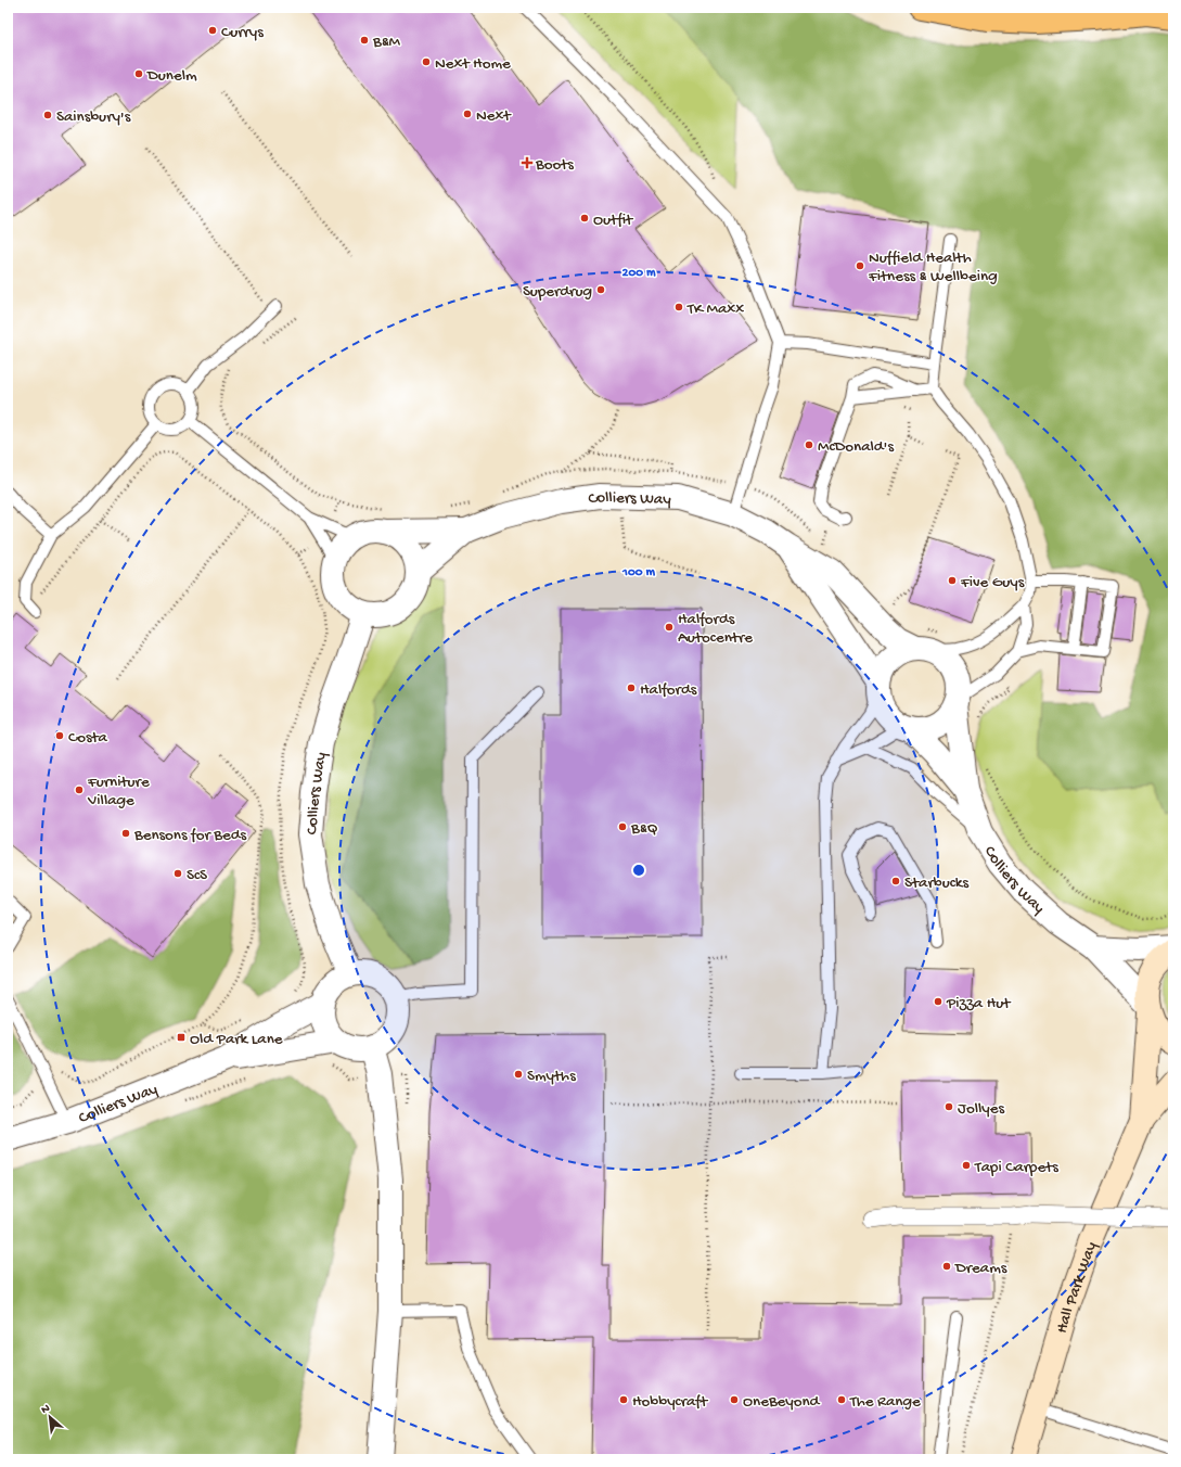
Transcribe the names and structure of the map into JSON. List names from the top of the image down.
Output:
{
  "streets": {
    "main road": ["Hall Park Way"],
    "street": ["Colliers Way"]
  },
  "crossings": [
    ["Colliers Way", "Hall Park Way"]
  ],
  "places": {
    "other": [
      "Currys",
      "B&M",
      "Next Home",
      "Dunelm",
      "Next",
      "Sainsbury's",
      "Outfit",
      "Nuffield Health Fitness & Wellbeing",
      "Superdrug",
      "TK Maxx",
      "McDonald's",
      "Five Guys",
      "Halfords Autocentre",
      "Halfords",
      "Costa",
      "Furniture Village",
      "B&Q",
      "Bensons for Beds",
      "ScS",
      "Starbucks",
      "Pizza Hut",
      "Smyths",
      "Jollyes",
      "Tapi Carpets",
      "Dreams",
      "Hobbycraft",
      "OneBeyond",
      "The Range"
    ],
    "health": ["Boots"],
    "transit": ["Old Park Lane"]
  },
  "north": "top left",
  "rings": ["200 m", "100 m"]
}
